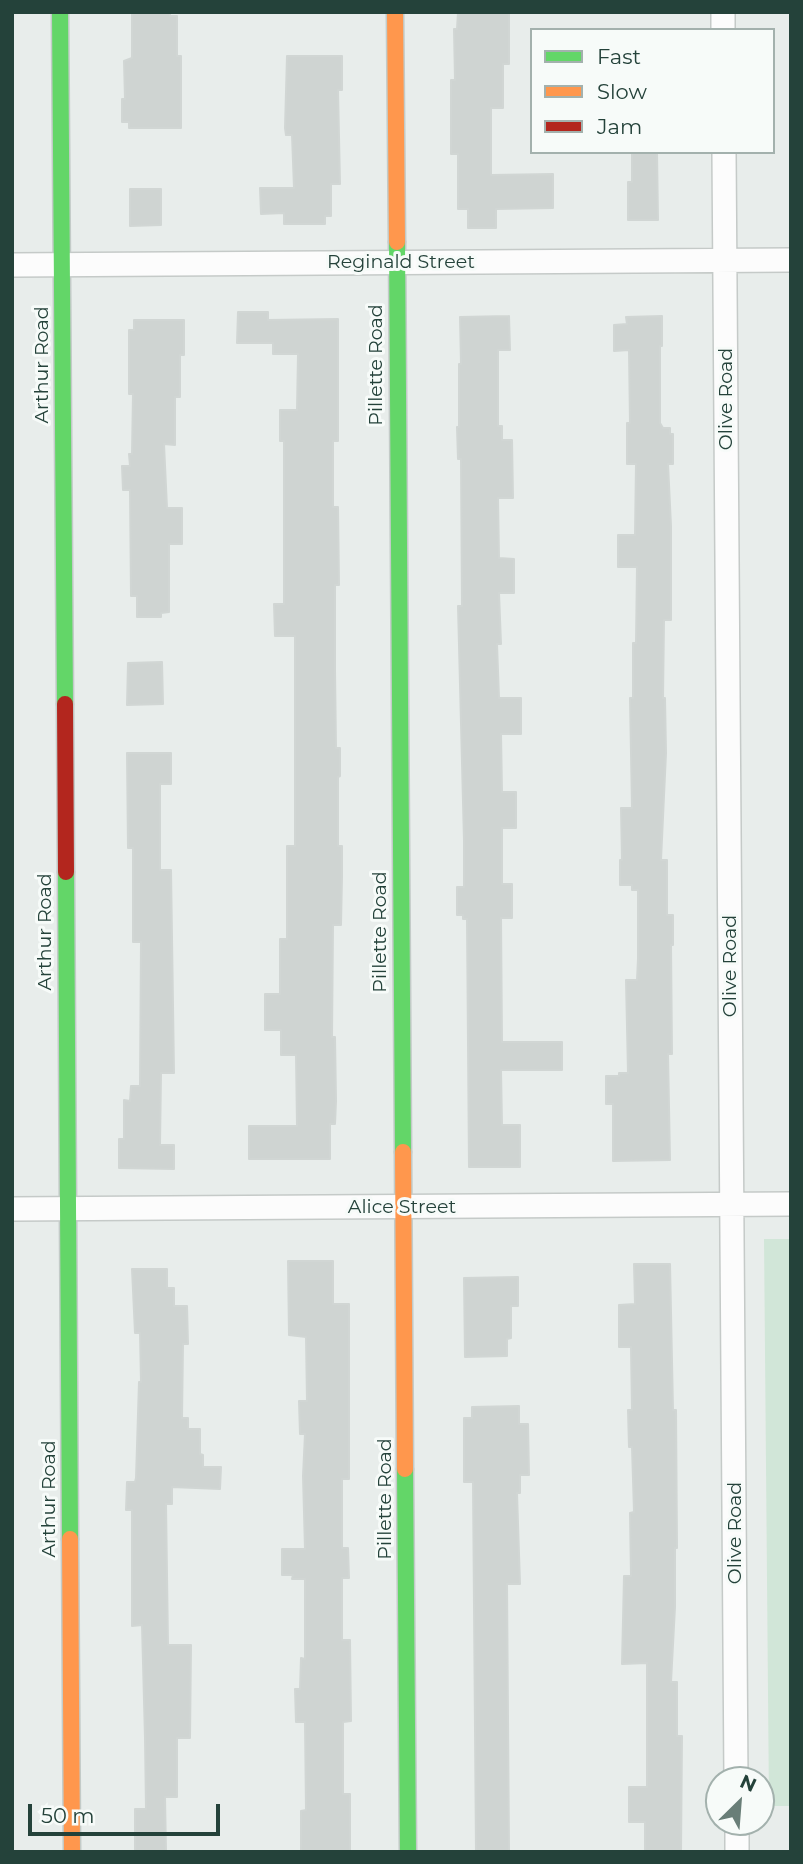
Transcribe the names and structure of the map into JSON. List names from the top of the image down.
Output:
{
  "streets": {
    "street": [
      "Reginald Street",
      "Arthur Road",
      "Pillette Road",
      "Olive Road",
      "Alice Street"
    ]
  },
  "crossings": [
    ["Reginald Street", "Arthur Road"],
    ["Reginald Street", "Pillette Road"],
    ["Reginald Street", "Olive Road"],
    ["Arthur Road", "Alice Street"],
    ["Pillette Road", "Alice Street"],
    ["Olive Road", "Alice Street"]
  ],
  "legend": ["Fast", "Slow", "Jam"],
  "scale_bar": "50 m",
  "north": "top right"
}
